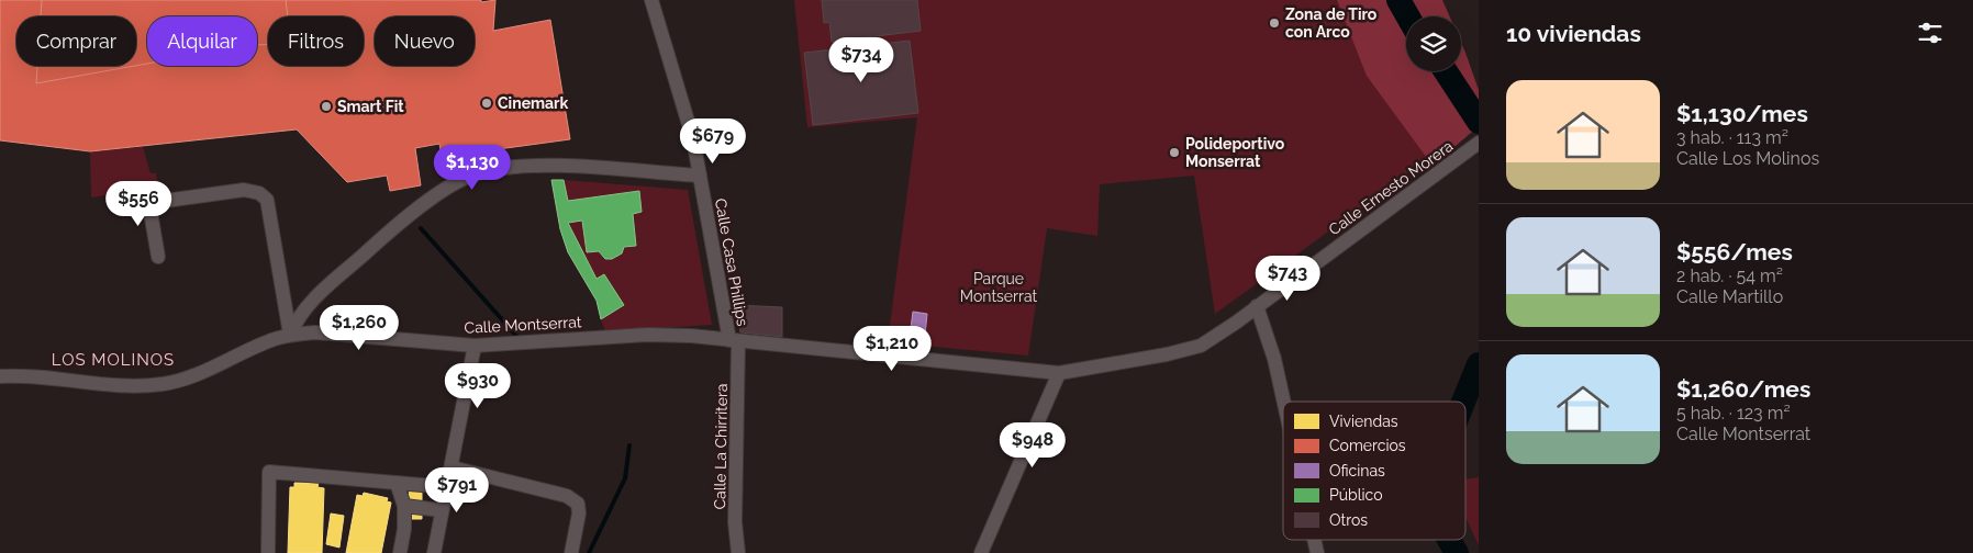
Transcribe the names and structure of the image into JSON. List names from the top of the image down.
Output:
{
  "streets": {
    "street": [
      "Calle Ernesto Morera",
      "Calle Casa Phillips",
      "Calle Montserrat",
      "Calle La Chirritera"
    ]
  },
  "crossings": [
    ["Calle Ernesto Morera", "Calle Casa Phillips"],
    ["Calle Ernesto Morera", "Calle Montserrat"],
    ["Calle Ernesto Morera", "Calle La Chirritera"],
    ["Calle Casa Phillips", "Calle Montserrat"],
    ["Calle Casa Phillips", "Calle La Chirritera"],
    ["Calle Montserrat", "Calle La Chirritera"]
  ],
  "districts": ["LOS MOLINOS"],
  "parks": ["Parque Montserrat"],
  "places": [
    "Zona de Tiro con Arco",
    "Cinemark",
    "Smart Fit",
    "Polideportivo Monserrat"
  ],
  "legend": [
    "Viviendas",
    "Comercios",
    "Oficinas",
    "Público",
    "Otros"
  ],
  "page": {
    "heading": "10 viviendas",
    "chip": [
      "Comprar",
      "Alquilar",
      "Filtros",
      "Nuevo"
    ],
    "price": [
      "$734",
      "$679",
      "$1,130",
      "$556",
      "$743",
      "$1,260",
      "$1,210",
      "$930",
      "$948",
      "$791"
    ],
    "list": [
      {
        "name": "$1,130/mes",
        "note": "3 hab. · 113 m² · Calle Los Molinos"
      },
      {
        "name": "$556/mes",
        "note": "2 hab. · 54 m² · Calle Martillo"
      },
      {
        "name": "$1,260/mes",
        "note": "5 hab. · 123 m² · Calle Montserrat"
      }
    ]
  }
}
